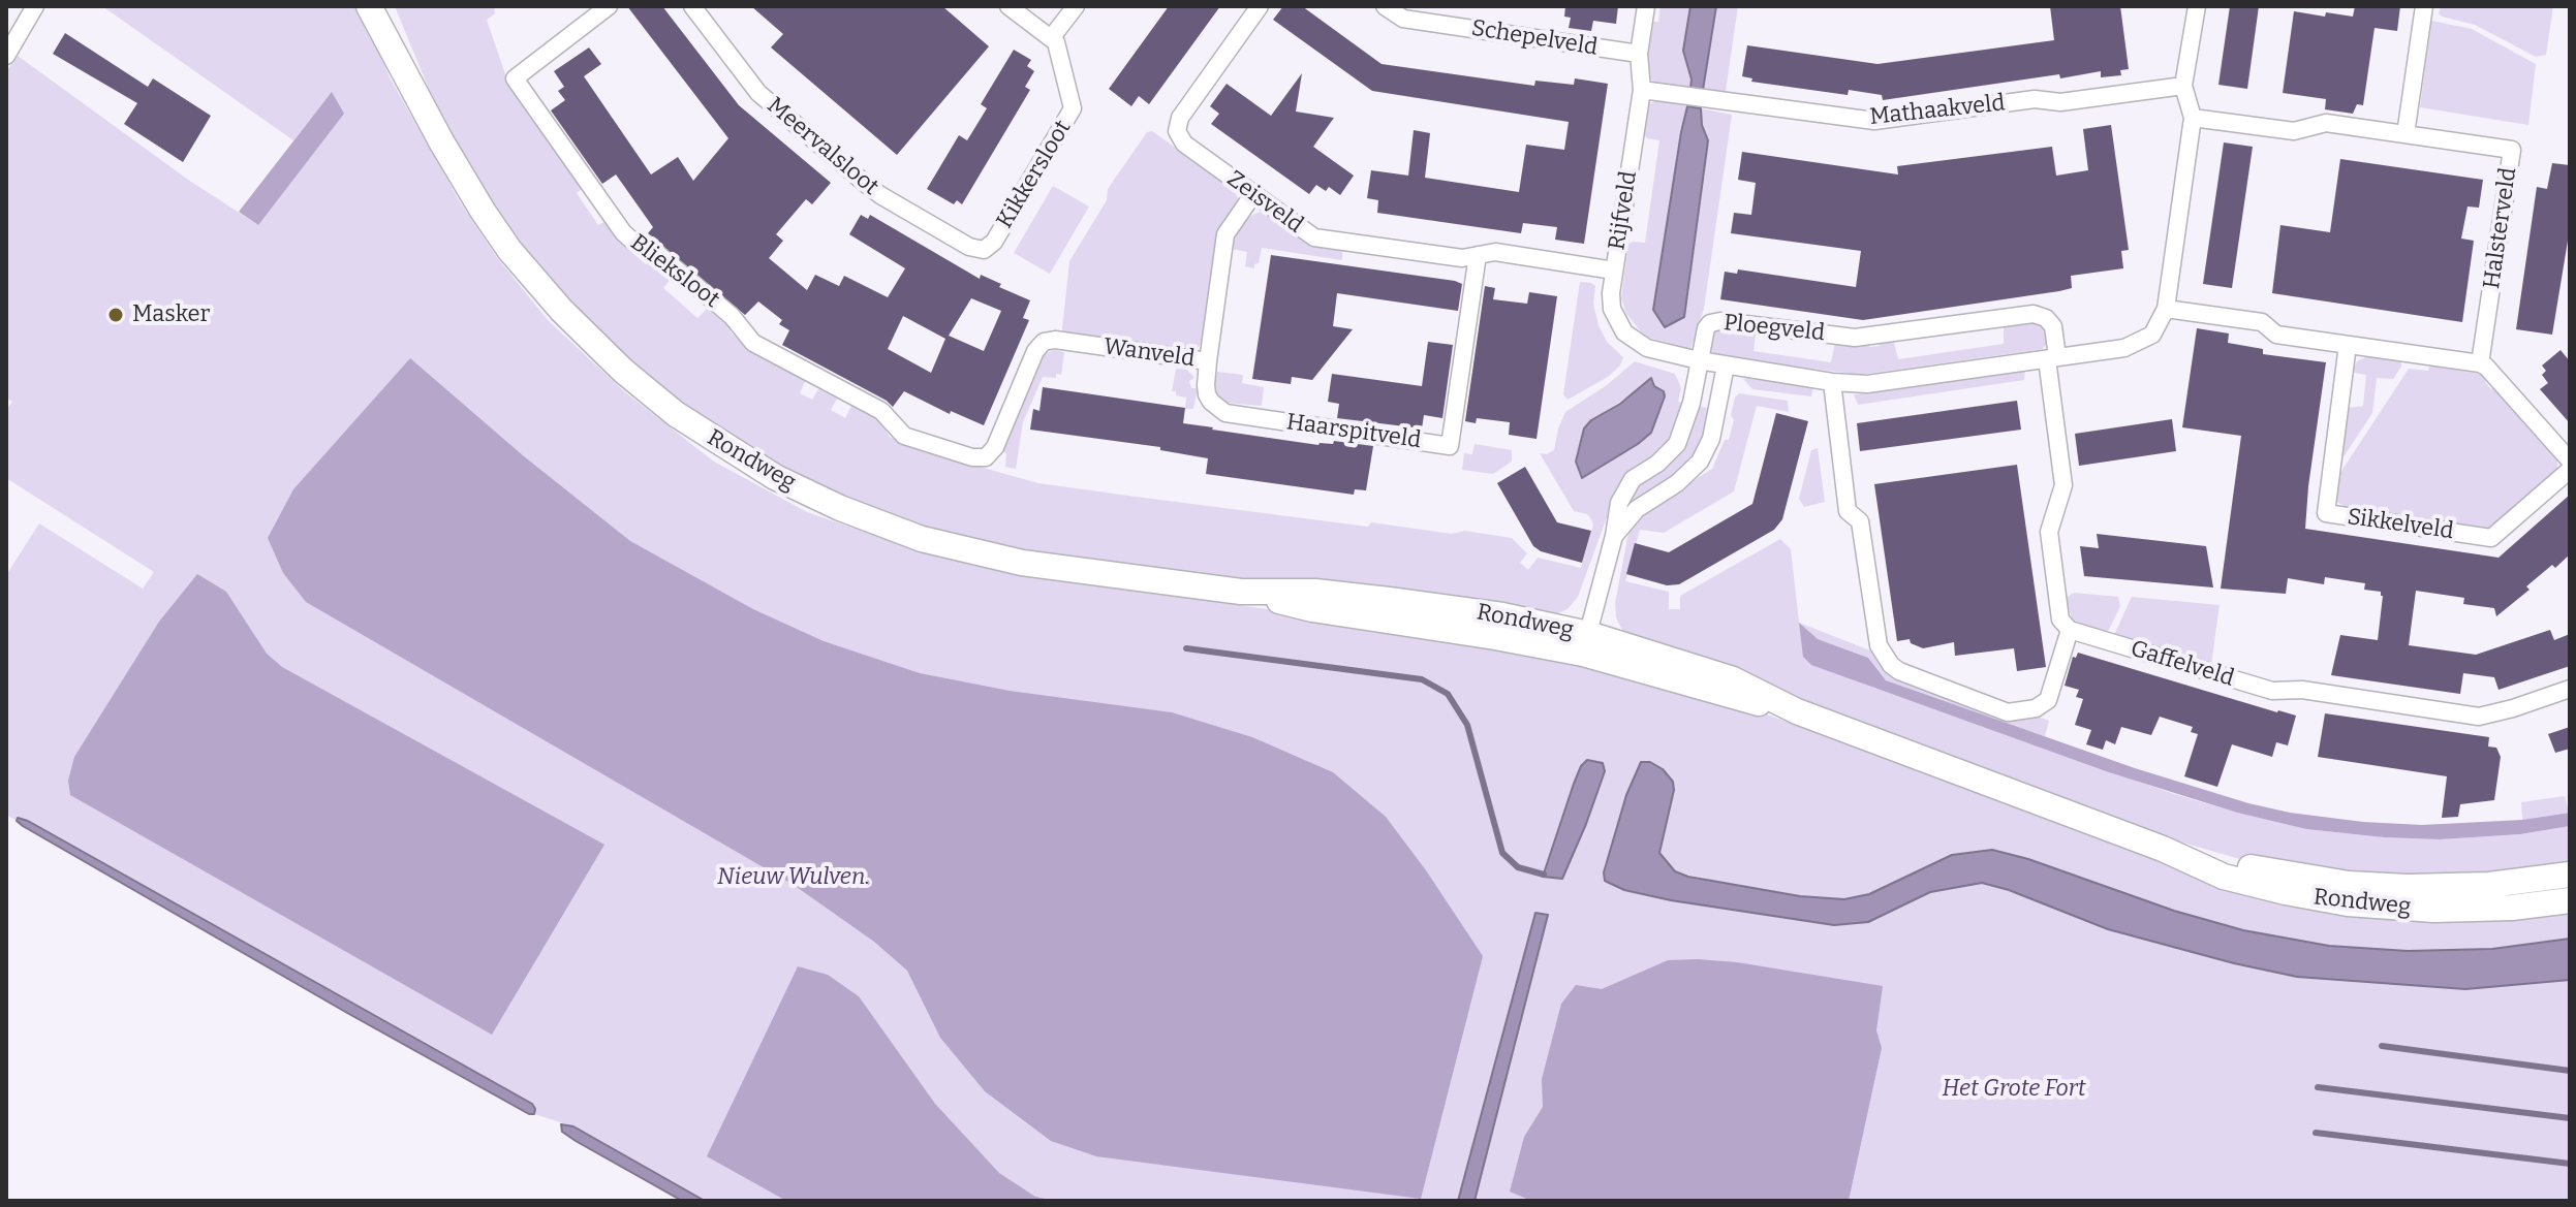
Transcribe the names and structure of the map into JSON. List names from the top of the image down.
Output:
{
  "streets": {
    "main road": ["Rondweg"],
    "street": [
      "Schepelveld",
      "Mathaakveld",
      "Meervalsloot",
      "Kikkersloot",
      "Zeisveld",
      "Rijfveld",
      "Halsterveld",
      "Blieksloot",
      "Ploegveld",
      "Wanveld",
      "Haarspitveld",
      "Sikkelveld",
      "Gaffelveld"
    ]
  },
  "crossings": [
    ["Schepelveld", "Rijfveld"],
    ["Mathaakveld", "Rijfveld"],
    ["Mathaakveld", "Ploegveld"],
    ["Meervalsloot", "Kikkersloot"],
    ["Zeisveld", "Rijfveld"],
    ["Zeisveld", "Wanveld"],
    ["Zeisveld", "Haarspitveld"],
    ["Rijfveld", "Ploegveld"],
    ["Halsterveld", "Ploegveld"],
    ["Blieksloot", "Wanveld"],
    ["Wanveld", "Haarspitveld"]
  ],
  "parks": ["Nieuw Wulven.", "Het Grote Fort"],
  "places": ["Masker"]
}
